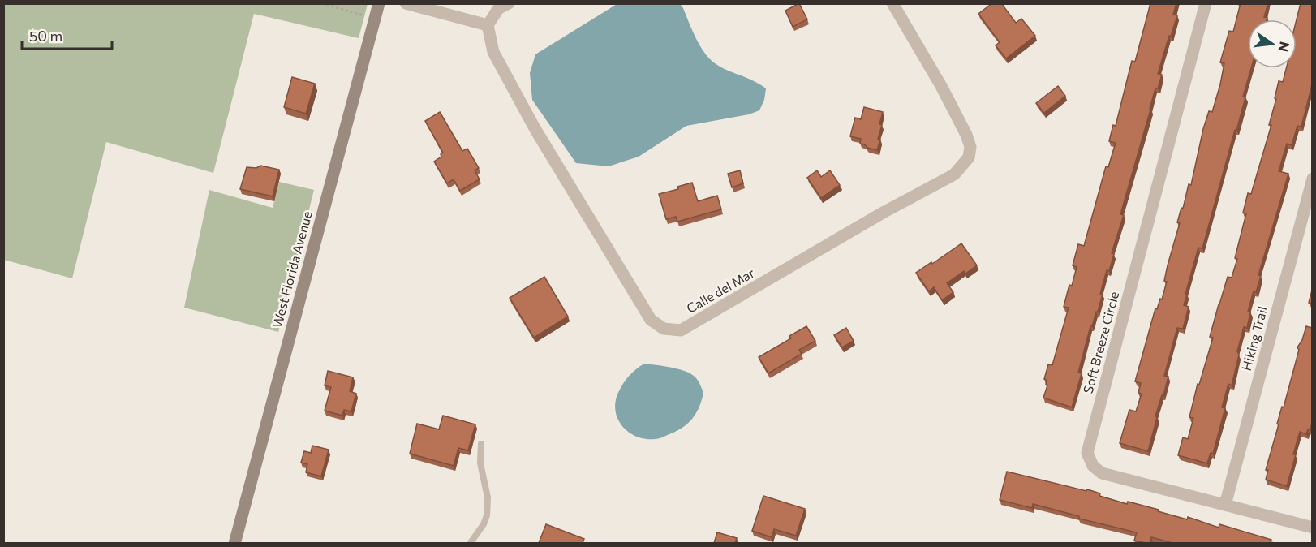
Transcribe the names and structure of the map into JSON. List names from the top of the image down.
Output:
{
  "streets": {
    "street": [
      "West Florida Avenue",
      "Calle del Mar",
      "Hiking Trail",
      "Soft Breeze Circle"
    ]
  },
  "crossings": [
    ["Hiking Trail", "Soft Breeze Circle"]
  ],
  "scale_bar": "50 m",
  "north": "right"
}
